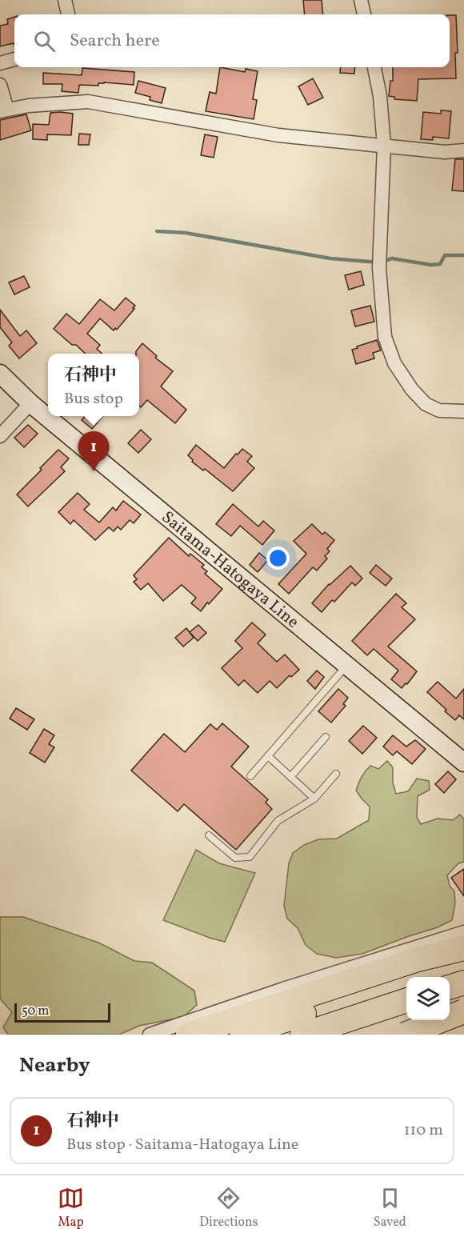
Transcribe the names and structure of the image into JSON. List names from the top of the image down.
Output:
{
  "streets": {
    "main road": ["Saitama-Hatogaya Line"]
  },
  "scale_bar": "50 m",
  "page": {
    "search": "Search here",
    "popup": ["石神中", "Bus stop"],
    "pins": "1",
    "scale": "50 m",
    "heading": "Nearby",
    "list": [
      {
        "mark": "1",
        "name": "石神中",
        "note": "Bus stop · Saitama-Hatogaya Line",
        "value": "110 m"
      }
    ],
    "nav": ["Map", "Directions", "Saved"]
  }
}
